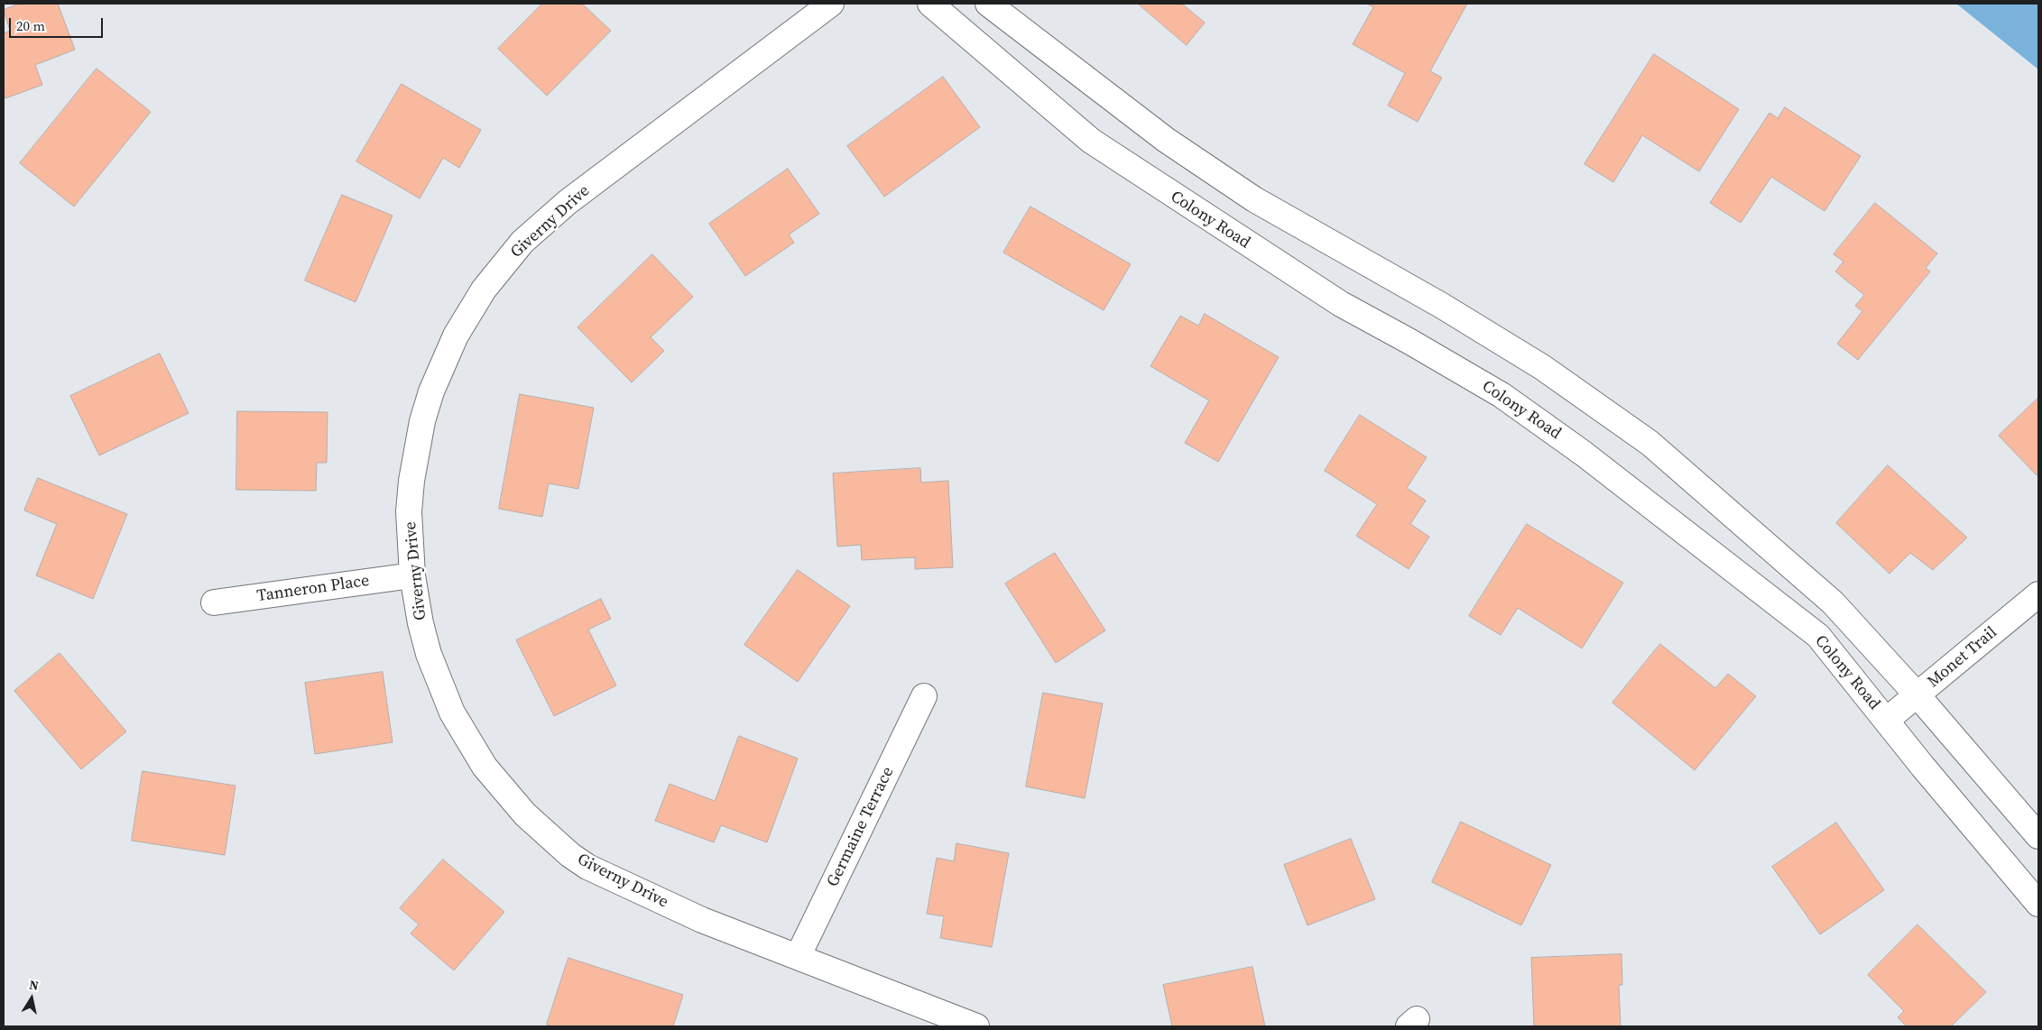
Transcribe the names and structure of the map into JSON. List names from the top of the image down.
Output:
{
  "streets": {
    "main road": [
      "Colony Road",
      "Giverny Drive",
      "Tanneron Place",
      "Monet Trail",
      "Germaine Terrace"
    ]
  },
  "crossings": [
    ["Colony Road", "Monet Trail"],
    ["Giverny Drive", "Tanneron Place"],
    ["Giverny Drive", "Germaine Terrace"]
  ],
  "scale_bar": "20 m",
  "north": "top"
}
